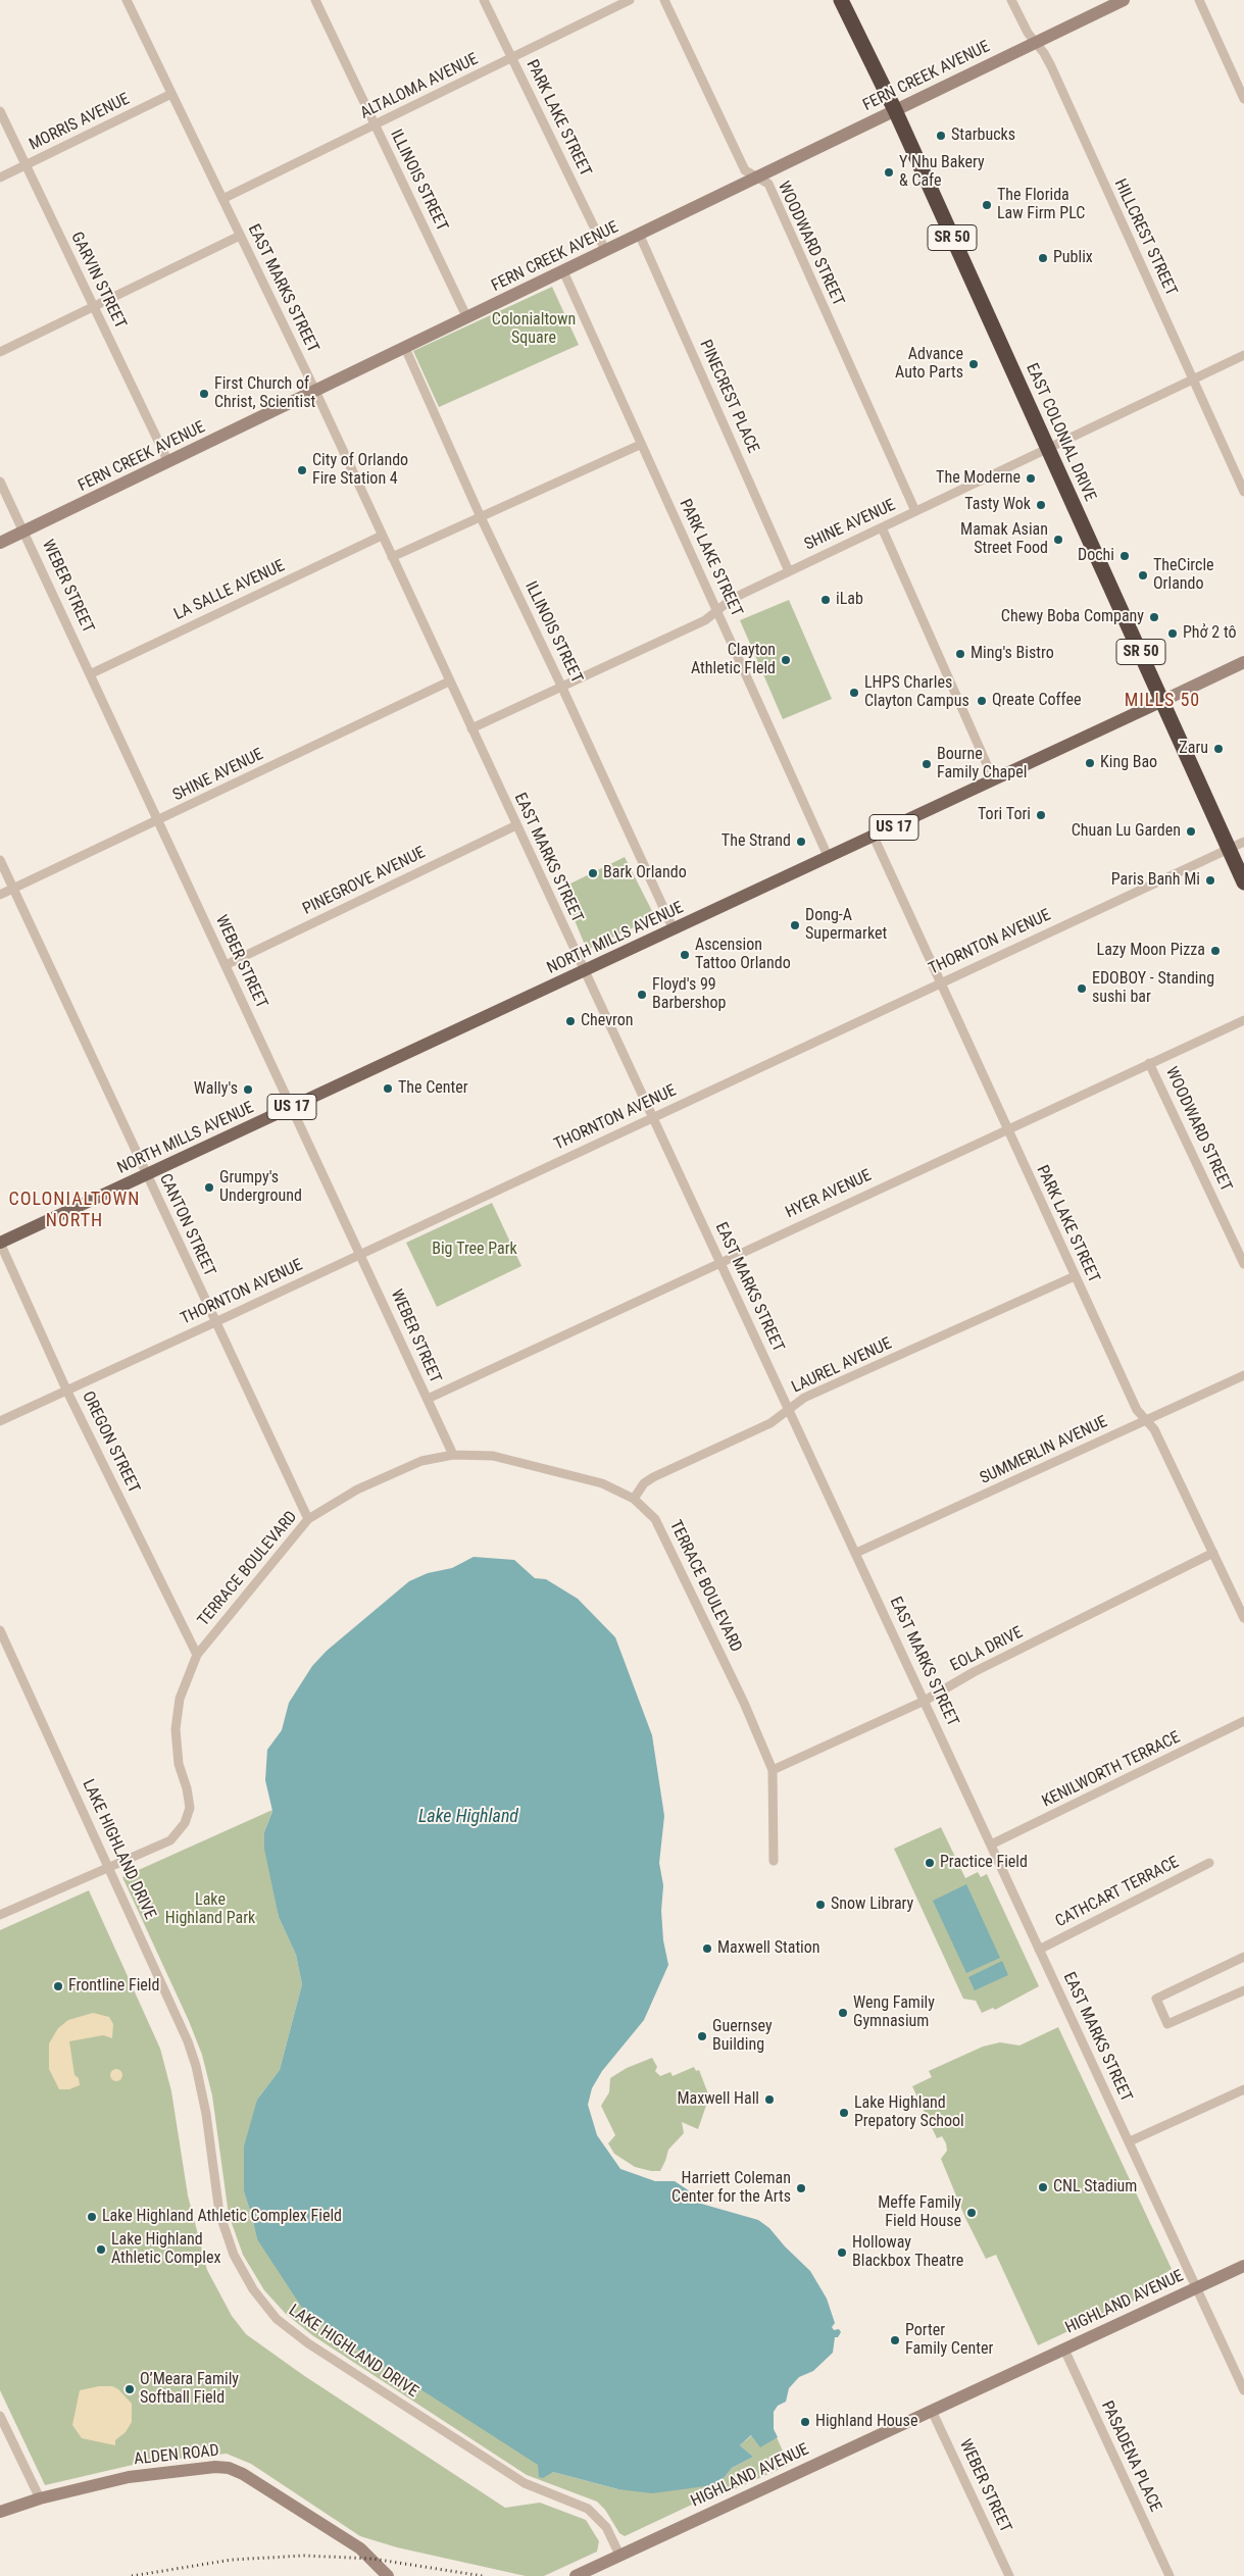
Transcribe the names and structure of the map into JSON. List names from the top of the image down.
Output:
{
  "streets": {
    "highway": ["SR 50", "EAST COLONIAL DRIVE"],
    "main road": ["US 17", "NORTH MILLS AVENUE"],
    "street": [
      "FERN CREEK AVENUE",
      "ALTALOMA AVENUE",
      "PARK LAKE STREET",
      "MORRIS AVENUE",
      "ILLINOIS STREET",
      "HILLCREST STREET",
      "WOODWARD STREET",
      "GARVIN STREET",
      "EAST MARKS STREET",
      "PINECREST PLACE",
      "SHINE AVENUE",
      "WEBER STREET",
      "LA SALLE AVENUE",
      "PINEGROVE AVENUE",
      "THORNTON AVENUE",
      "HYER AVENUE",
      "CANTON STREET",
      "LAUREL AVENUE",
      "OREGON STREET",
      "SUMMERLIN AVENUE",
      "TERRACE BOULEVARD",
      "EOLA DRIVE",
      "KENILWORTH TERRACE",
      "LAKE HIGHLAND DRIVE",
      "CATHCART TERRACE",
      "HIGHLAND AVENUE",
      "ALDEN ROAD",
      "PASADENA PLACE"
    ]
  },
  "crossings": [
    ["FERN CREEK AVENUE", "PARK LAKE STREET"],
    ["FERN CREEK AVENUE", "ILLINOIS STREET"],
    ["FERN CREEK AVENUE", "HILLCREST STREET"],
    ["FERN CREEK AVENUE", "WOODWARD STREET"],
    ["FERN CREEK AVENUE", "GARVIN STREET"],
    ["FERN CREEK AVENUE", "EAST MARKS STREET"],
    ["FERN CREEK AVENUE", "PINECREST PLACE"],
    ["FERN CREEK AVENUE", "EAST COLONIAL DRIVE"],
    ["FERN CREEK AVENUE", "WEBER STREET"],
    ["ALTALOMA AVENUE", "PARK LAKE STREET"],
    ["ALTALOMA AVENUE", "ILLINOIS STREET"],
    ["ALTALOMA AVENUE", "EAST MARKS STREET"],
    ["PARK LAKE STREET", "SHINE AVENUE"],
    ["PARK LAKE STREET", "NORTH MILLS AVENUE"],
    ["PARK LAKE STREET", "THORNTON AVENUE"],
    ["PARK LAKE STREET", "HYER AVENUE"],
    ["PARK LAKE STREET", "LAUREL AVENUE"],
    ["PARK LAKE STREET", "SUMMERLIN AVENUE"],
    ["PARK LAKE STREET", "EOLA DRIVE"],
    ["MORRIS AVENUE", "GARVIN STREET"],
    ["MORRIS AVENUE", "EAST MARKS STREET"],
    ["ILLINOIS STREET", "SHINE AVENUE"],
    ["ILLINOIS STREET", "NORTH MILLS AVENUE"],
    ["HILLCREST STREET", "SHINE AVENUE"],
    ["WOODWARD STREET", "SHINE AVENUE"],
    ["WOODWARD STREET", "HYER AVENUE"],
    ["EAST MARKS STREET", "SHINE AVENUE"],
    ["EAST MARKS STREET", "LA SALLE AVENUE"],
    ["EAST MARKS STREET", "PINEGROVE AVENUE"],
    ["EAST MARKS STREET", "NORTH MILLS AVENUE"],
    ["EAST MARKS STREET", "THORNTON AVENUE"],
    ["EAST MARKS STREET", "HYER AVENUE"],
    ["EAST MARKS STREET", "LAUREL AVENUE"],
    ["EAST MARKS STREET", "SUMMERLIN AVENUE"],
    ["EAST MARKS STREET", "EOLA DRIVE"],
    ["EAST MARKS STREET", "KENILWORTH TERRACE"],
    ["EAST MARKS STREET", "CATHCART TERRACE"],
    ["EAST MARKS STREET", "HIGHLAND AVENUE"],
    ["PINECREST PLACE", "SHINE AVENUE"],
    ["EAST COLONIAL DRIVE", "SHINE AVENUE"],
    ["EAST COLONIAL DRIVE", "NORTH MILLS AVENUE"],
    ["EAST COLONIAL DRIVE", "THORNTON AVENUE"],
    ["SHINE AVENUE", "WEBER STREET"],
    ["SHINE AVENUE", "CANTON STREET"],
    ["WEBER STREET", "LA SALLE AVENUE"],
    ["WEBER STREET", "PINEGROVE AVENUE"],
    ["WEBER STREET", "NORTH MILLS AVENUE"],
    ["WEBER STREET", "THORNTON AVENUE"],
    ["WEBER STREET", "HYER AVENUE"],
    ["WEBER STREET", "TERRACE BOULEVARD"],
    ["WEBER STREET", "HIGHLAND AVENUE"],
    ["NORTH MILLS AVENUE", "CANTON STREET"],
    ["NORTH MILLS AVENUE", "OREGON STREET"],
    ["THORNTON AVENUE", "CANTON STREET"],
    ["THORNTON AVENUE", "OREGON STREET"],
    ["CANTON STREET", "TERRACE BOULEVARD"],
    ["LAUREL AVENUE", "TERRACE BOULEVARD"],
    ["OREGON STREET", "TERRACE BOULEVARD"],
    ["TERRACE BOULEVARD", "EOLA DRIVE"],
    ["TERRACE BOULEVARD", "LAKE HIGHLAND DRIVE"],
    ["LAKE HIGHLAND DRIVE", "HIGHLAND AVENUE"],
    ["HIGHLAND AVENUE", "PASADENA PLACE"]
  ],
  "districts": ["MILLS 50", "COLONIALTOWN NORTH"],
  "water": ["Lake Highland"],
  "parks": ["Colonialtown Square", "Big Tree Park", "Lake Highland Park"],
  "places": [
    "Starbucks",
    "Y Nhu Bakery & Cafe",
    "The Florida Law Firm PLC",
    "Publix",
    "Advance Auto Parts",
    "First Church of Christ, Scientist",
    "City of Orlando Fire Station 4",
    "The Moderne",
    "Tasty Wok",
    "Mamak Asian Street Food",
    "Dochi",
    "TheCircle Orlando",
    "iLab",
    "Chewy Boba Company",
    "Phở 2 tô",
    "Ming's Bistro",
    "Clayton Athletic FIeld",
    "LHPS Charles Clayton Campus",
    "Qreate Coffee",
    "Zaru",
    "King Bao",
    "Bourne Family Chapel",
    "Tori Tori",
    "Chuan Lu Garden",
    "The Strand",
    "Bark Orlando",
    "Paris Banh Mi",
    "Dong-A Supermarket",
    "Lazy Moon Pizza",
    "Ascension Tattoo Orlando",
    "EDOBOY - Standing sushi bar",
    "Floyd's 99 Barbershop",
    "Chevron",
    "The Center",
    "Wally's",
    "Grumpy's Underground",
    "Practice Field",
    "Snow Library",
    "Maxwell Station",
    "Frontline Field",
    "Weng Family Gymnasium",
    "Guernsey Building",
    "Maxwell Hall",
    "Lake Highland Prepatory School",
    "CNL Stadium",
    "Harriett Coleman Center for the Arts",
    "Meffe Family Field House",
    "Lake Highland Athletic Complex Field",
    "Lake Highland Athletic Complex",
    "Holloway Blackbox Theatre",
    "Porter Family Center",
    "O’Meara Family Softball Field",
    "Highland House"
  ]
}
